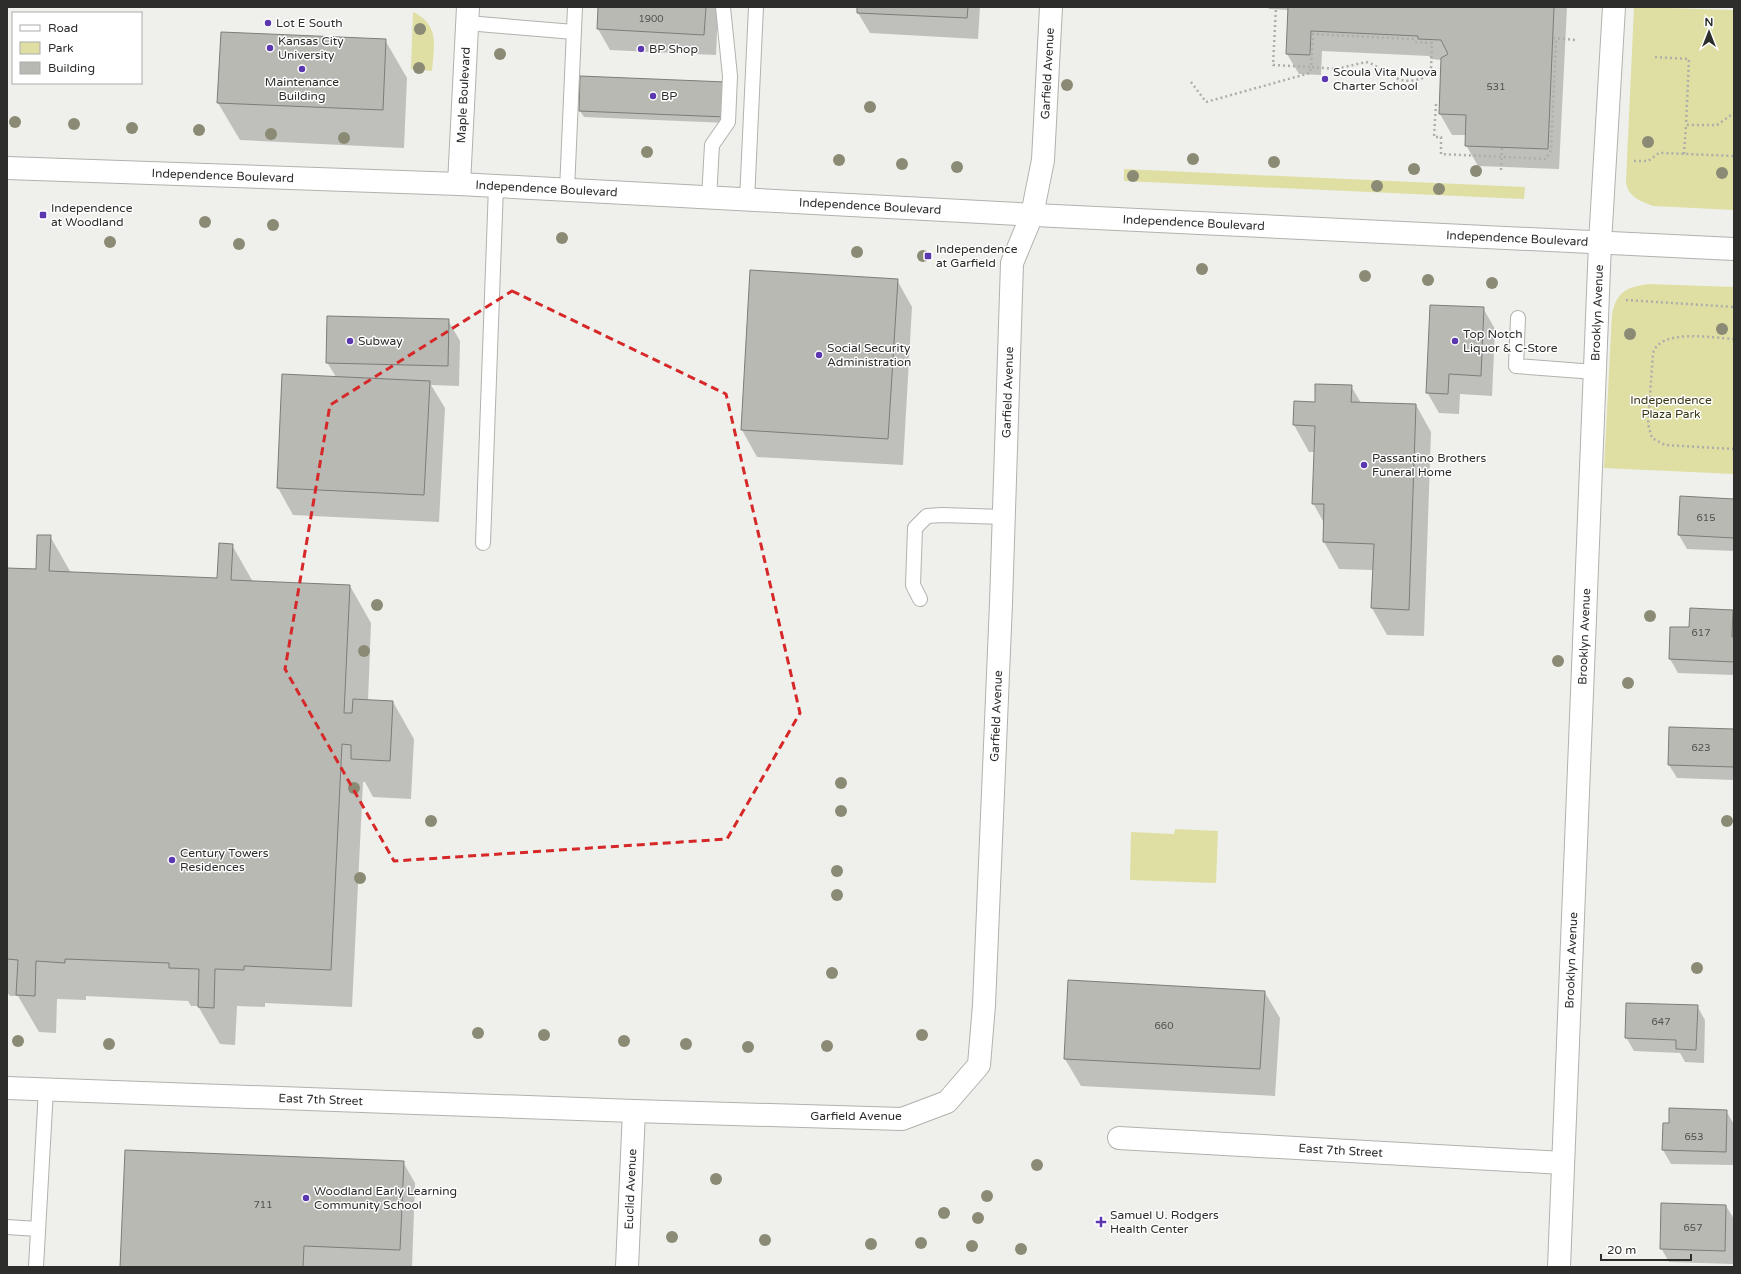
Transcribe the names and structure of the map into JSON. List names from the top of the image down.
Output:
{
  "streets": {
    "street": [
      "Garfield Avenue",
      "Maple Boulevard",
      "Independence Boulevard",
      "Brooklyn Avenue",
      "East 7th Street",
      "Euclid Avenue"
    ]
  },
  "crossings": [
    ["Garfield Avenue", "Independence Boulevard"],
    ["Garfield Avenue", "East 7th Street"],
    ["Garfield Avenue", "Euclid Avenue"],
    ["Maple Boulevard", "Independence Boulevard"],
    ["Independence Boulevard", "Brooklyn Avenue"],
    ["Brooklyn Avenue", "East 7th Street"],
    ["East 7th Street", "Euclid Avenue"]
  ],
  "parks": ["Independence Plaza Park"],
  "places": {
    "other": [
      "Lot E South",
      "Kansas City University",
      "BP Shop",
      "Maintenance Building",
      "Scoula Vita Nuova Charter School",
      "BP",
      "Subway",
      "Top Notch Liquor & C-Store",
      "Social Security Administration",
      "Passantino Brothers Funeral Home",
      "Century Towers Residences",
      "Woodland Early Learning Community School"
    ],
    "transit": ["Independence at Woodland", "Independence at Garfield"],
    "health": ["Samuel U. Rodgers Health Center"]
  },
  "house_numbers": [
    "1900",
    "531",
    "615",
    "617",
    "623",
    "647",
    "660",
    "653",
    "711",
    "657"
  ],
  "legend": ["Road", "Park", "Building"],
  "scale_bar": "20 m",
  "north": "top"
}
